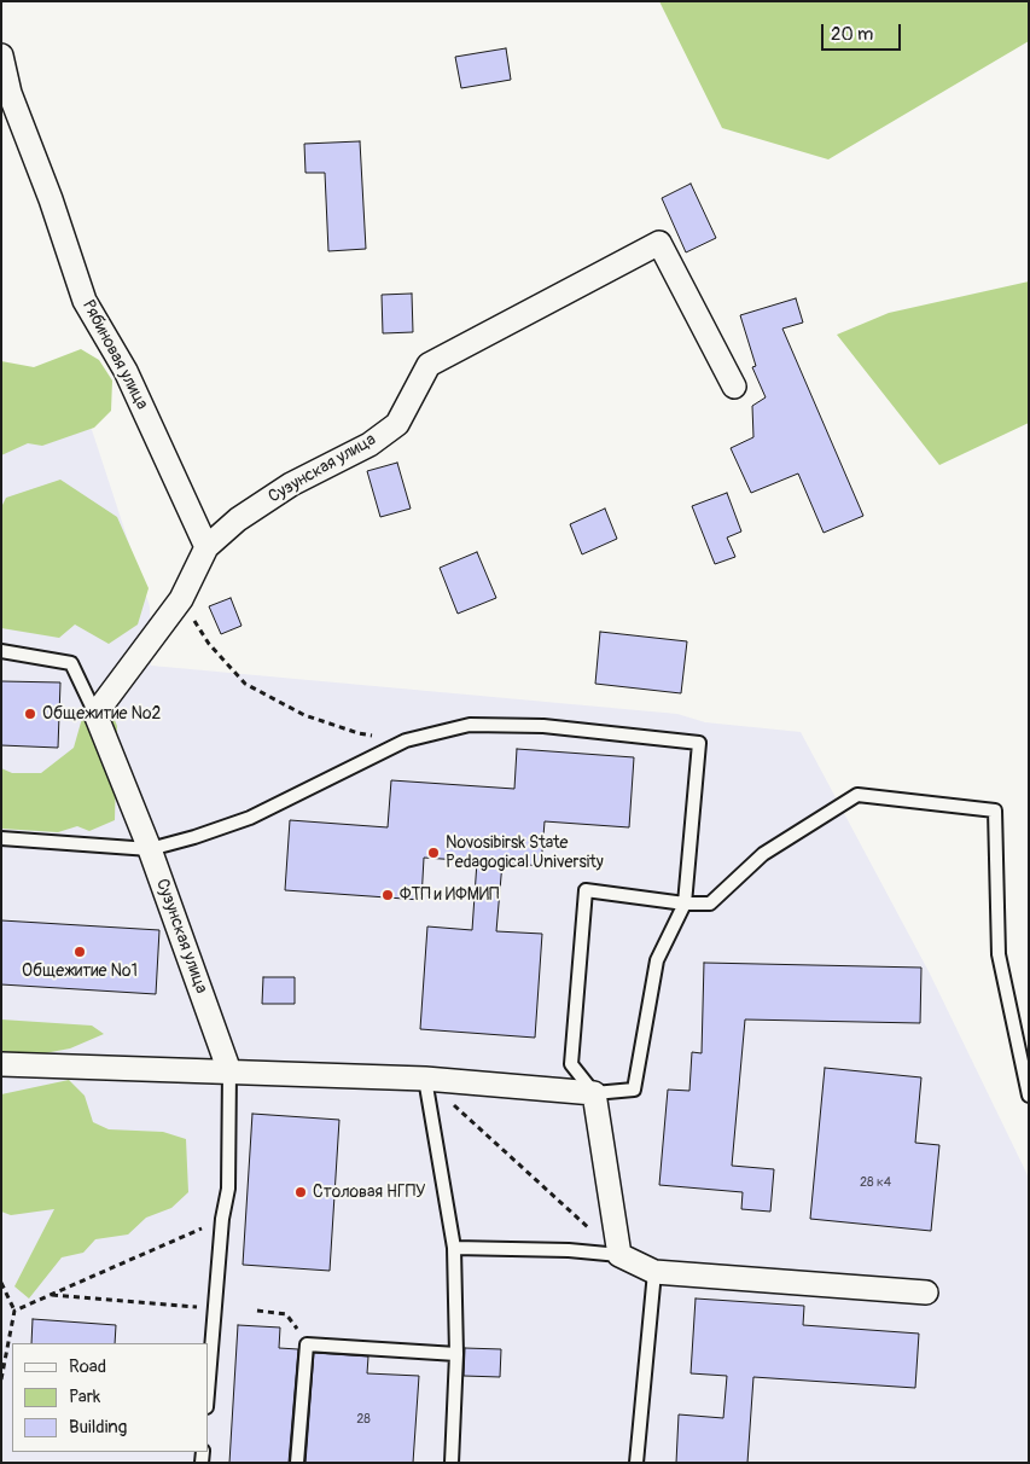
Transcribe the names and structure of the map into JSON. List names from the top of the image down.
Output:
{
  "streets": {
    "street": ["Рябиновая улица", "Сузунская улица"]
  },
  "crossings": [
    ["Рябиновая улица", "Сузунская улица"]
  ],
  "places": [
    "Общежитие №2",
    "Novosibirsk State Pedagogical University",
    "ФТП и ИФМИП",
    "Общежитие №1",
    "Столовая НГПУ"
  ],
  "house_numbers": ["28 к4", "28"],
  "legend": ["Road", "Park", "Building"],
  "scale_bar": "20 m"
}
